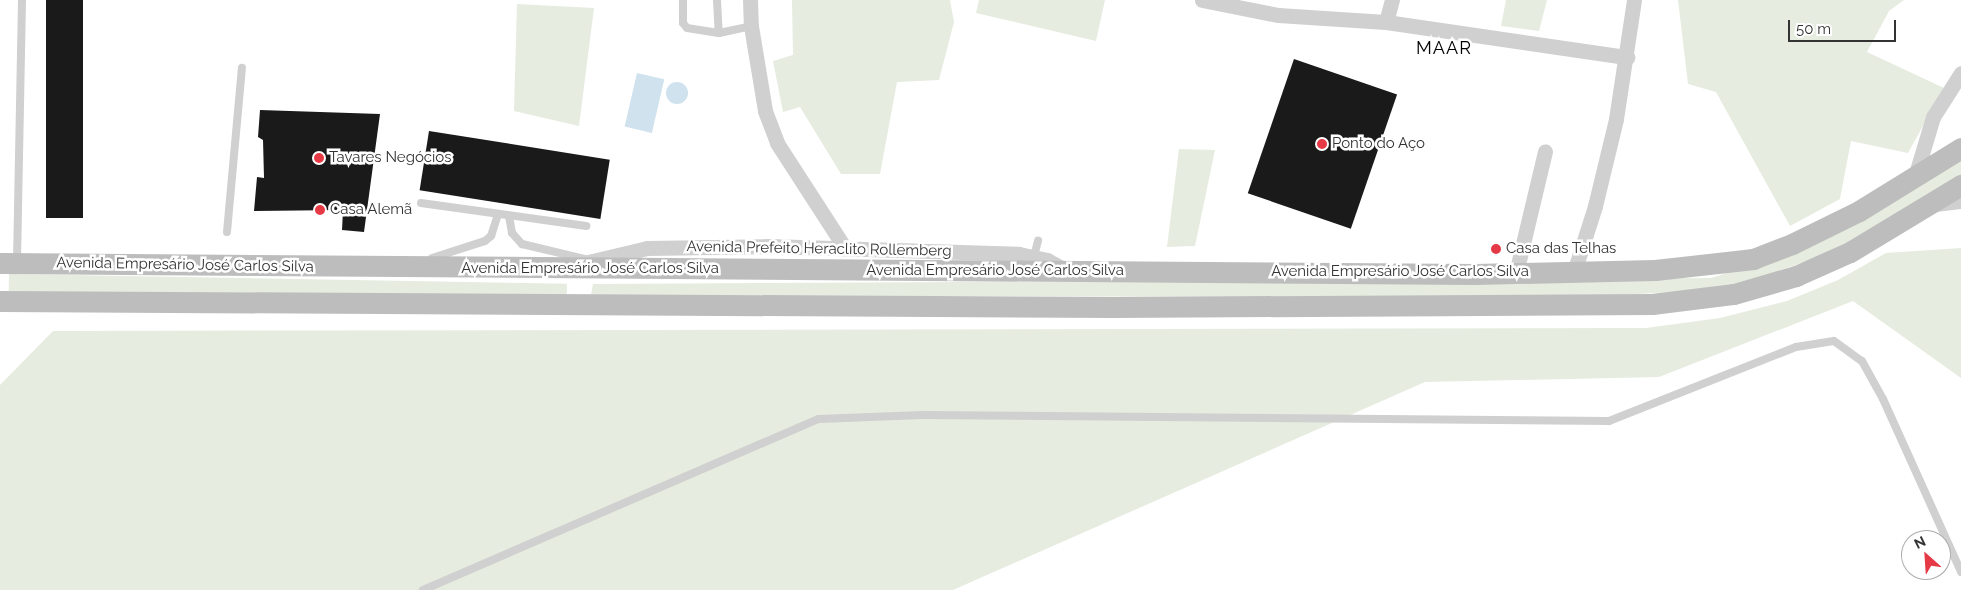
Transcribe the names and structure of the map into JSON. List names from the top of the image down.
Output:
{
  "streets": {
    "main road": ["Avenida Empresário José Carlos Silva"],
    "street": ["Avenida Prefeito Heraclito Rollemberg"]
  },
  "crossings": [
    ["Avenida Prefeito Heraclito Rollemberg", "Avenida Empresário José Carlos Silva"]
  ],
  "districts": ["MAAR"],
  "places": [
    "Ponto do Aço",
    "Tavares Negócios",
    "Casa Alemã",
    "Casa das Telhas"
  ],
  "scale_bar": "50 m",
  "north": "top left"
}
